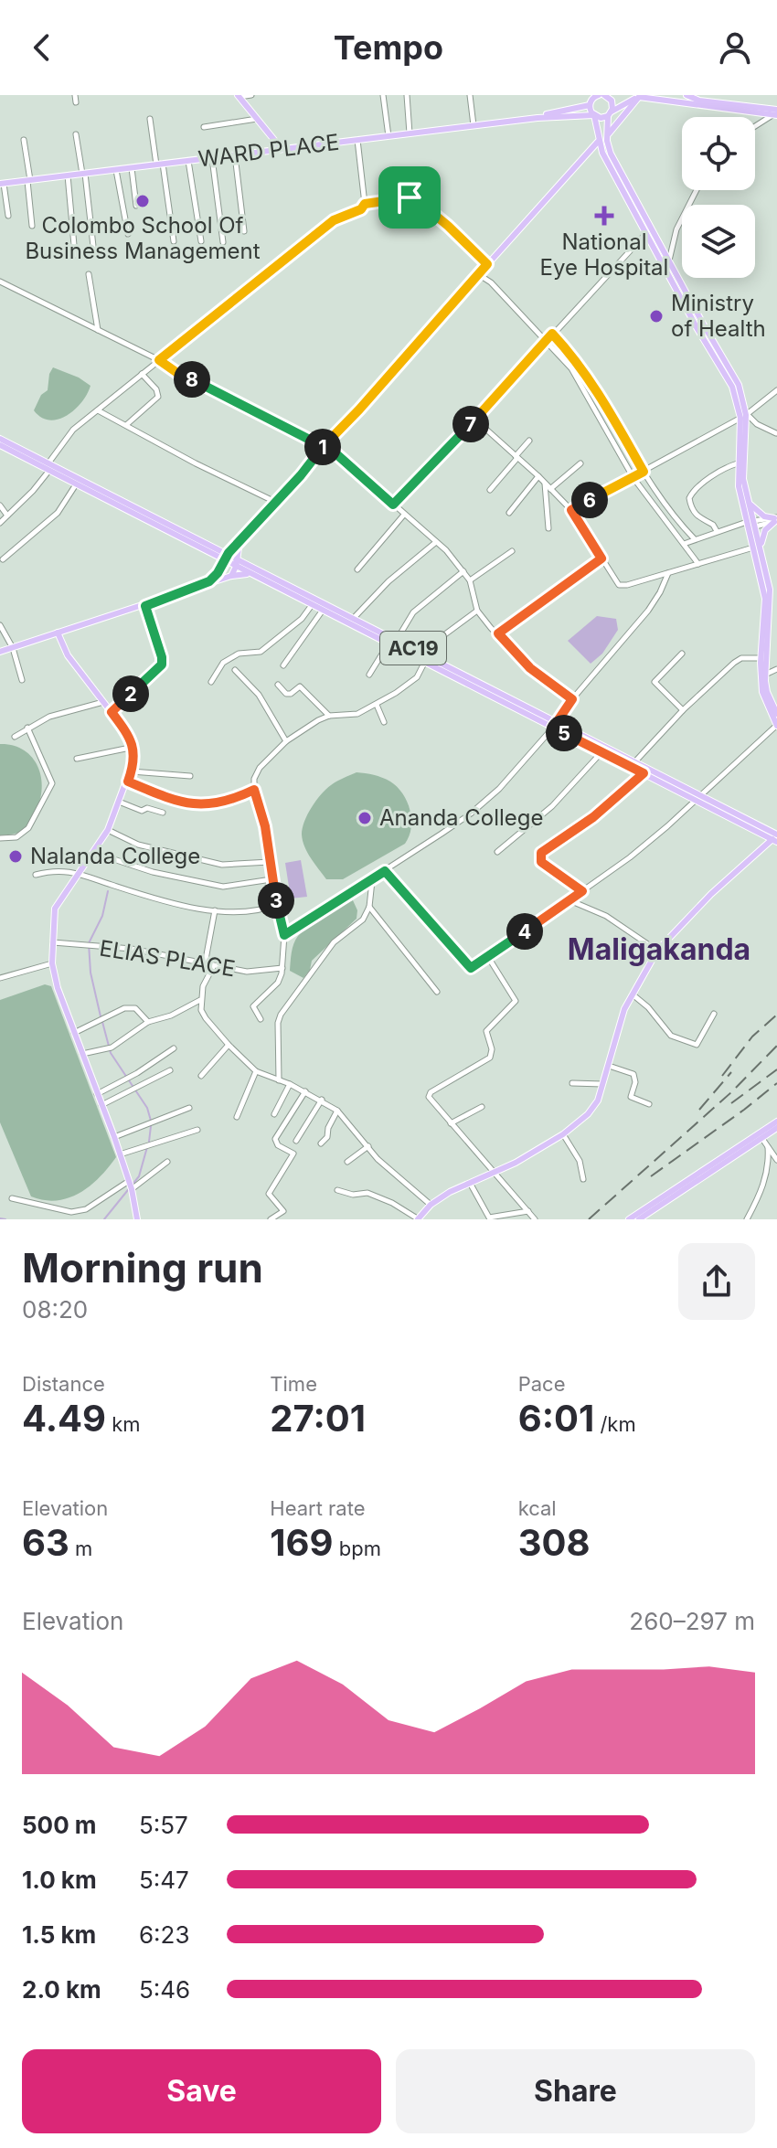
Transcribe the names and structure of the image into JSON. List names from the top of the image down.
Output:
{
  "streets": {
    "main road": ["WARD PLACE", "AC19"],
    "street": ["ELIAS PLACE"]
  },
  "districts": ["Maligakanda"],
  "places": {
    "other": [
      "Colombo School Of Business Management",
      "Ministry of Health",
      "Ananda College",
      "Nalanda College"
    ],
    "health": ["National Eye Hospital"]
  },
  "page": {
    "header": "Tempo",
    "pins": [
      "8",
      "7",
      "1",
      "6",
      "2",
      "5",
      "3",
      "4"
    ],
    "heading": ["Morning run", "08:20"],
    "stats": [
      ["Distance", "4.49 km"],
      ["Time", "27:01"],
      ["Pace", "6:01 /km"],
      ["Elevation", "63 m"],
      ["Heart rate", "169 bpm"],
      ["kcal", "308"]
    ],
    "chart": ["Elevation", "260–297 m"],
    "list": [
      {
        "name": "500 m",
        "note": "5:57"
      },
      {
        "name": "1.0 km",
        "note": "5:47"
      },
      {
        "name": "1.5 km",
        "note": "6:23"
      },
      {
        "name": "2.0 km",
        "note": "5:46"
      }
    ],
    "buttons": ["Save", "Share"]
  }
}
